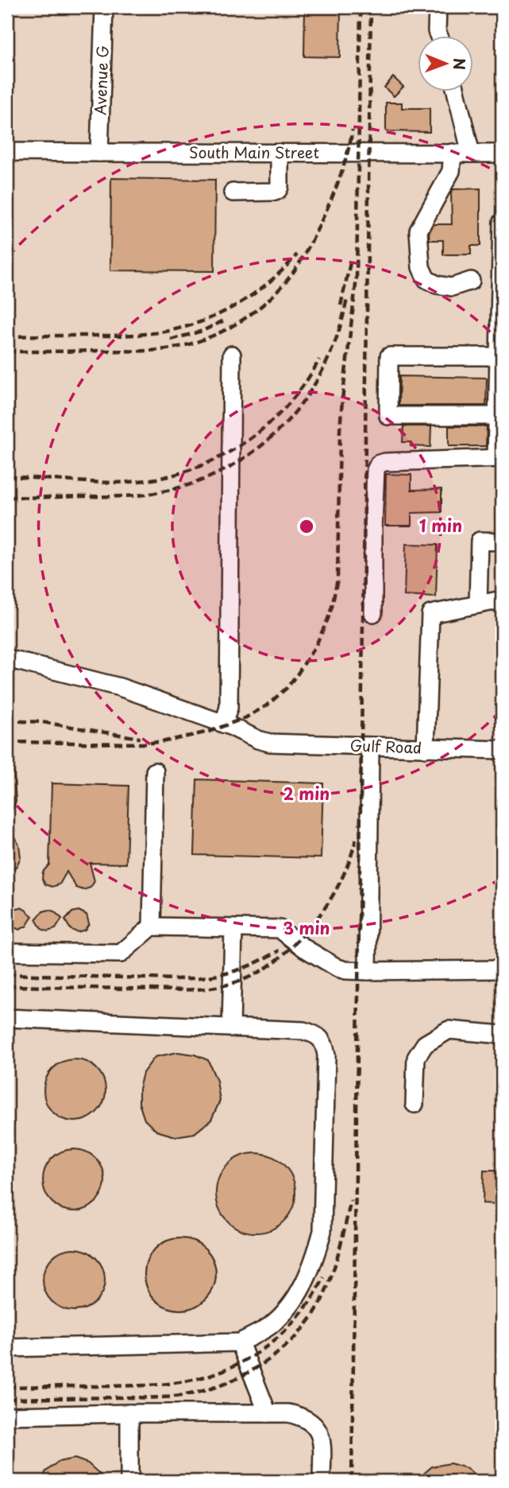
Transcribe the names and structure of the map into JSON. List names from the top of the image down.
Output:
{
  "streets": {
    "street": ["Avenue G", "South Main Street", "Gulf Road"]
  },
  "crossings": [
    ["Avenue G", "South Main Street"]
  ],
  "north": "right",
  "rings": ["1 min", "2 min", "3 min"]
}
